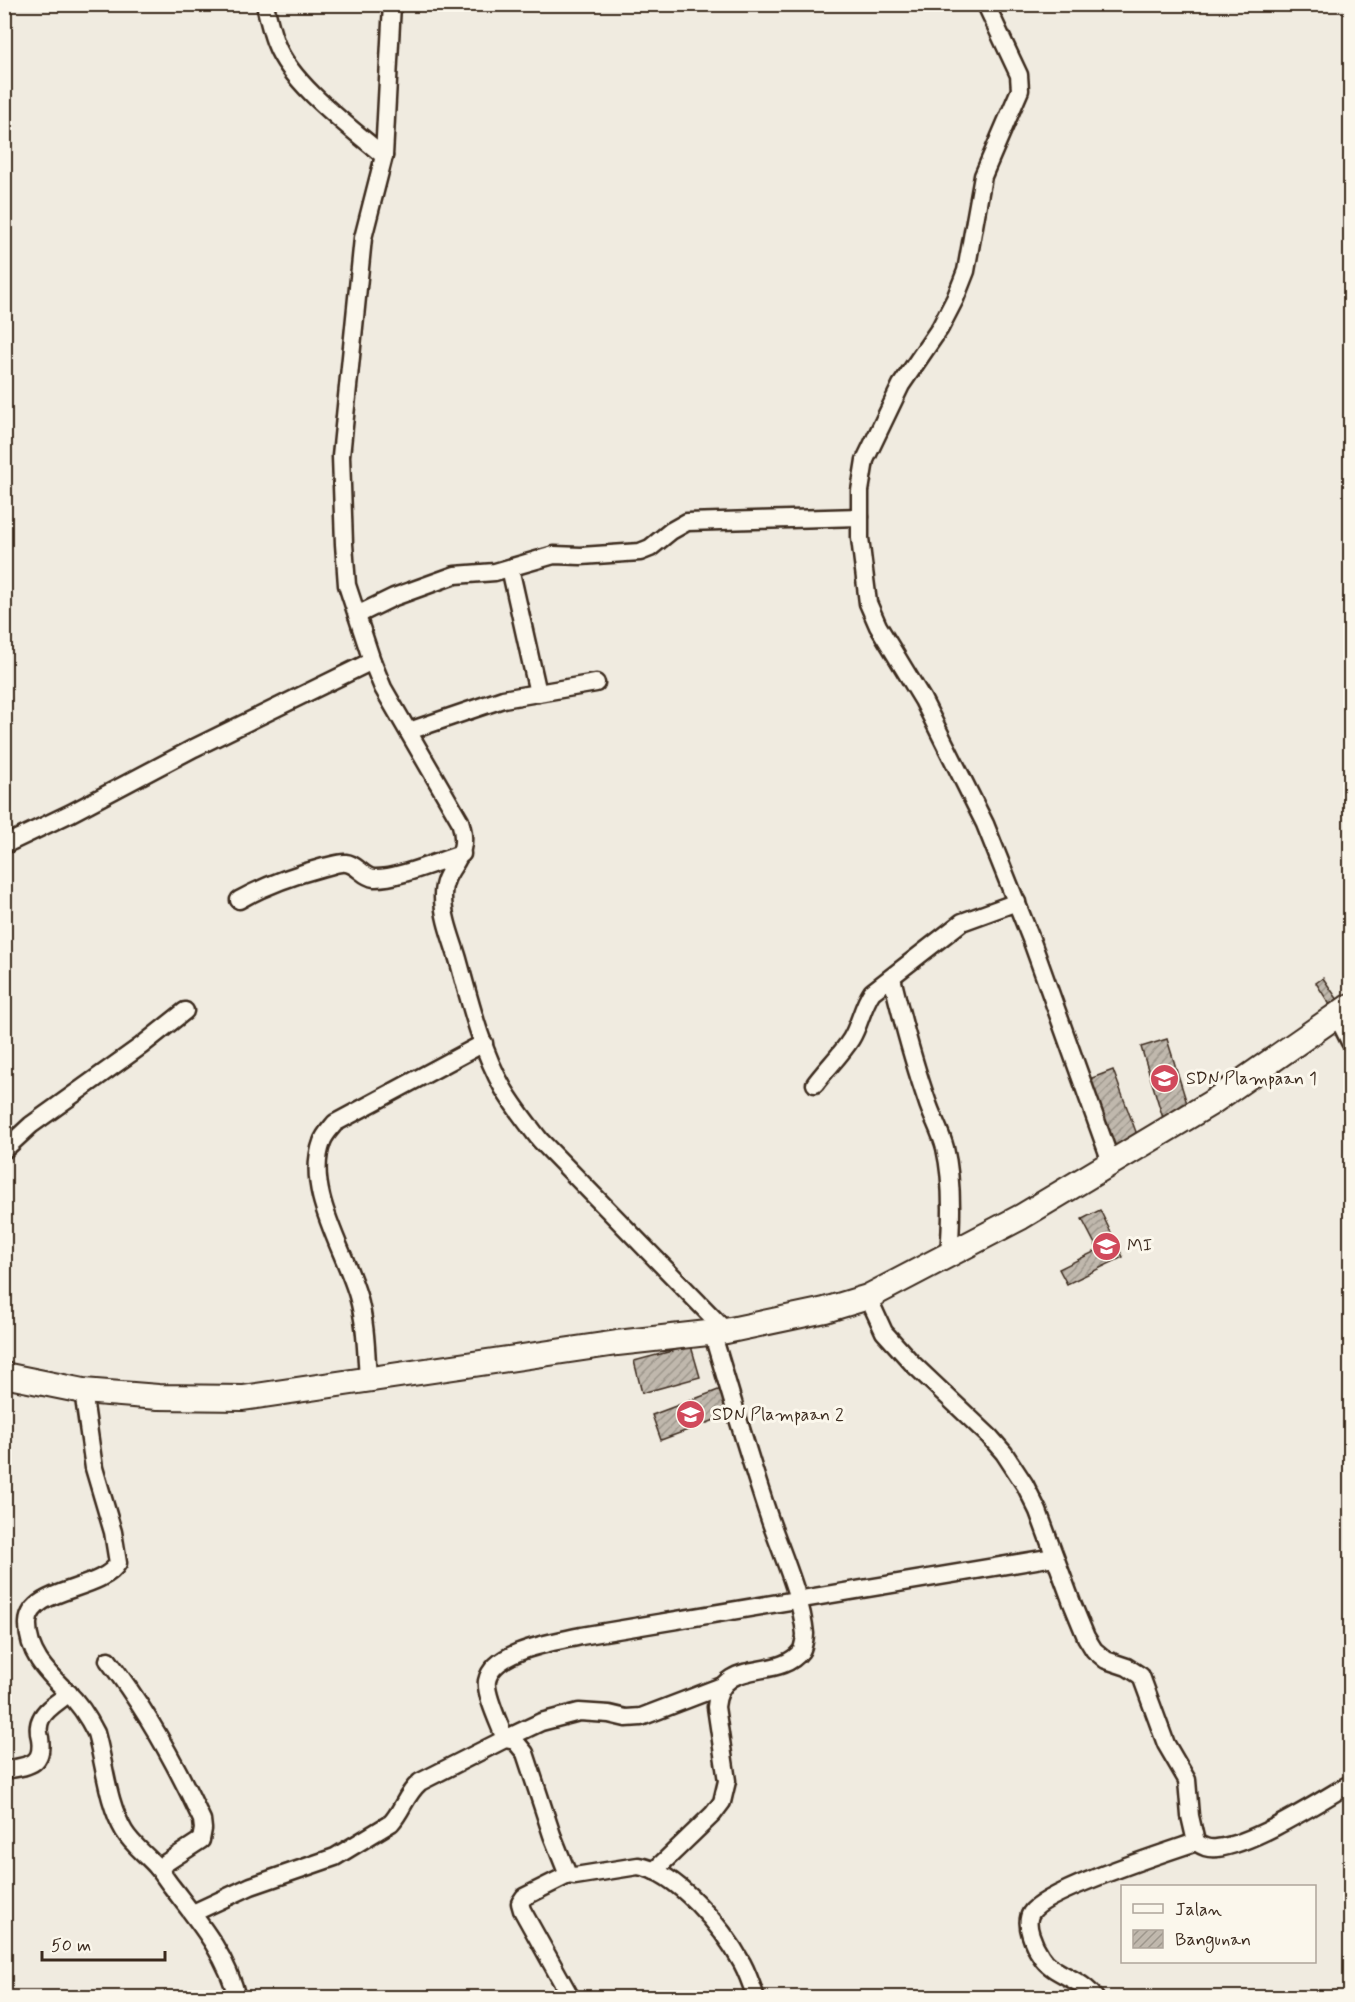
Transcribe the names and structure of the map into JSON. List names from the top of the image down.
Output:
{
  "places": {
    "school or university": ["SDN Plampaan 1", "MI", "SDN Plampaan 2"]
  },
  "legend": ["Jalan", "Bangunan"],
  "scale_bar": "50 m"
}
